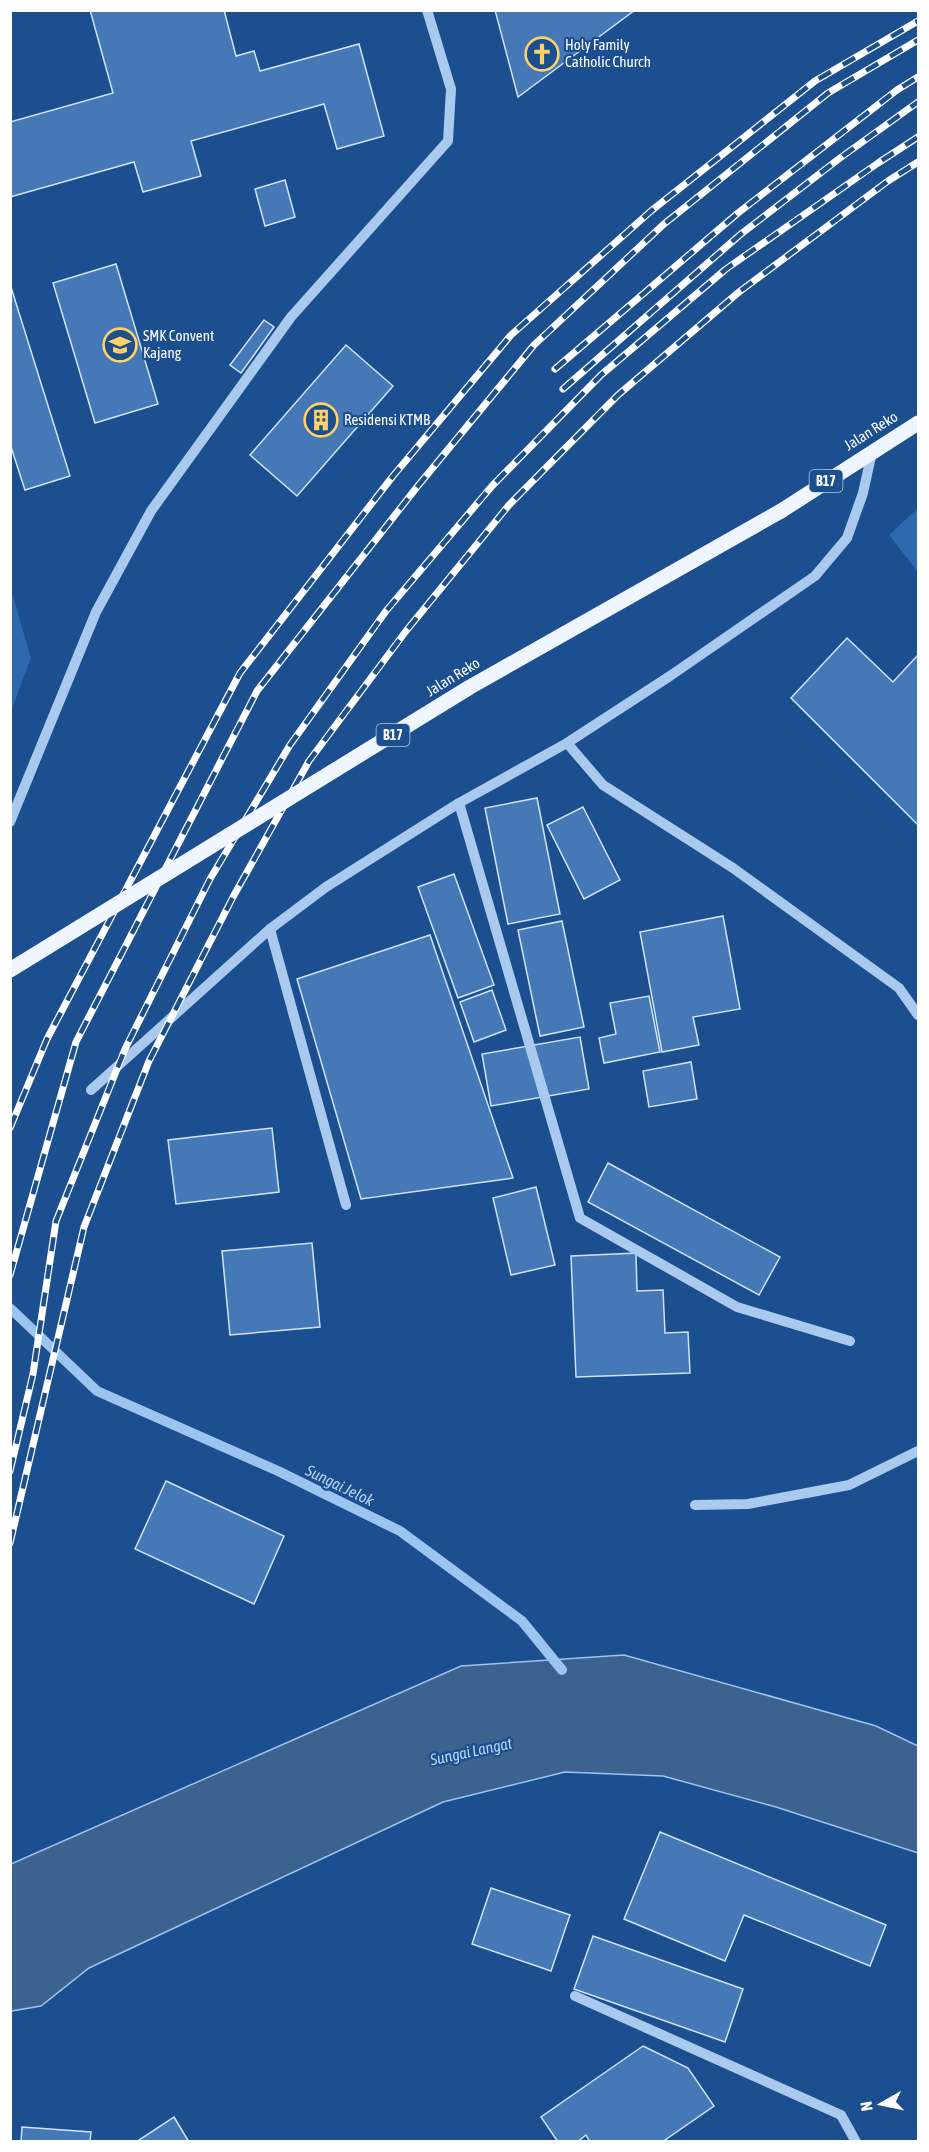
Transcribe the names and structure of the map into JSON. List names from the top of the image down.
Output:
{
  "streets": {
    "main road": ["Jalan Reko", "B17"]
  },
  "water": ["Sungai Jelok", "Sungai Langat"],
  "places": {
    "church": ["Holy Family Catholic Church"],
    "school or university": ["SMK Convent Kajang"],
    "building": ["Residensi KTMB"]
  },
  "north": "left"
}
